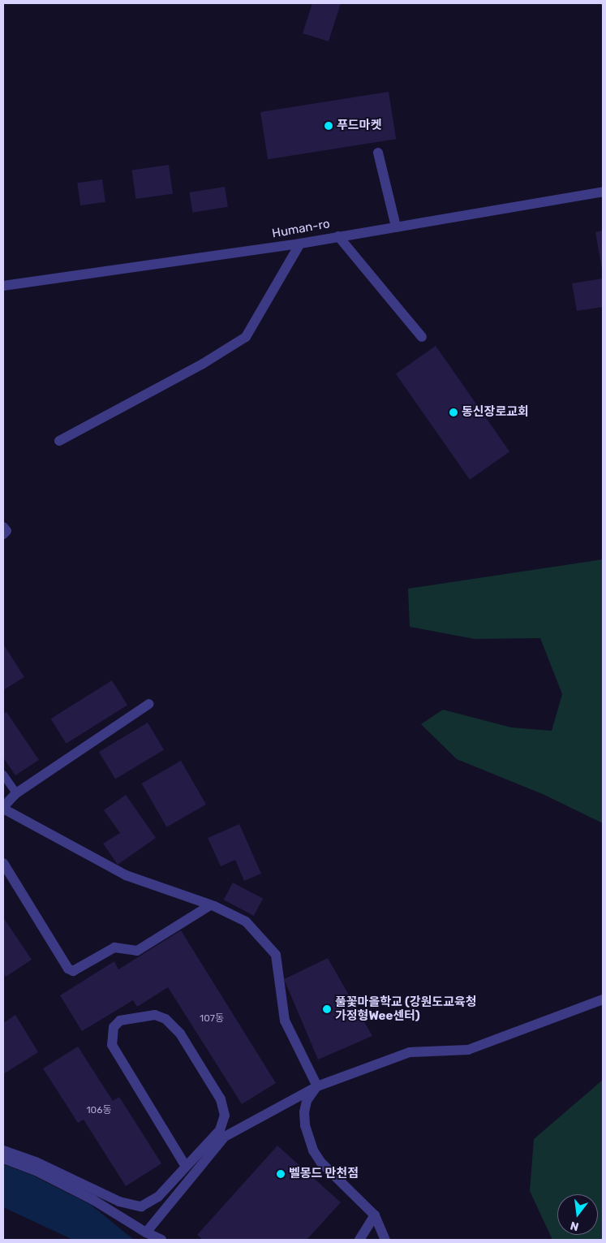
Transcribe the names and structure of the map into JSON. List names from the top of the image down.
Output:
{
  "streets": {
    "street": ["Human-ro"]
  },
  "places": [
    "푸드마켓",
    "동신장로교회",
    "풀꽃마을학교 (강원도교육청 가정형Wee센터)",
    "벨몽드 만천점"
  ],
  "house_numbers": ["107동", "106동"],
  "north": "bottom"
}
